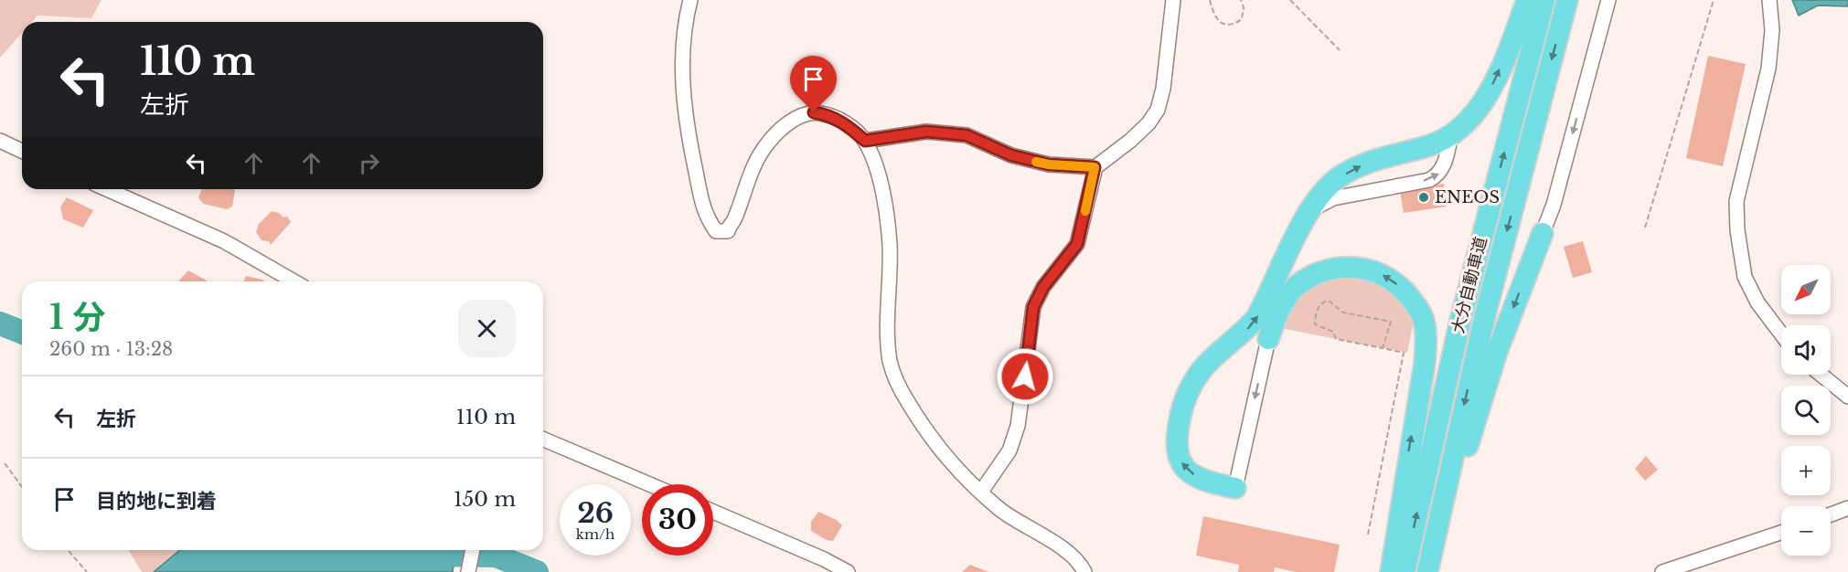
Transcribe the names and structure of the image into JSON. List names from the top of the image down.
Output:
{
  "streets": {
    "highway": ["大分自動車道"]
  },
  "places": ["ENEOS"],
  "north": "bottom left",
  "page": {
    "turn": ["110 m", "左折"],
    "map_buttons": ["+", "−"],
    "heading": ["1 分", "260 m · 13:28"],
    "list": [
      {
        "name": "左折",
        "value": "110 m"
      },
      {
        "name": "目的地に到着",
        "value": "150 m"
      }
    ],
    "speed": "26 km/h",
    "limit": "30"
  }
}
